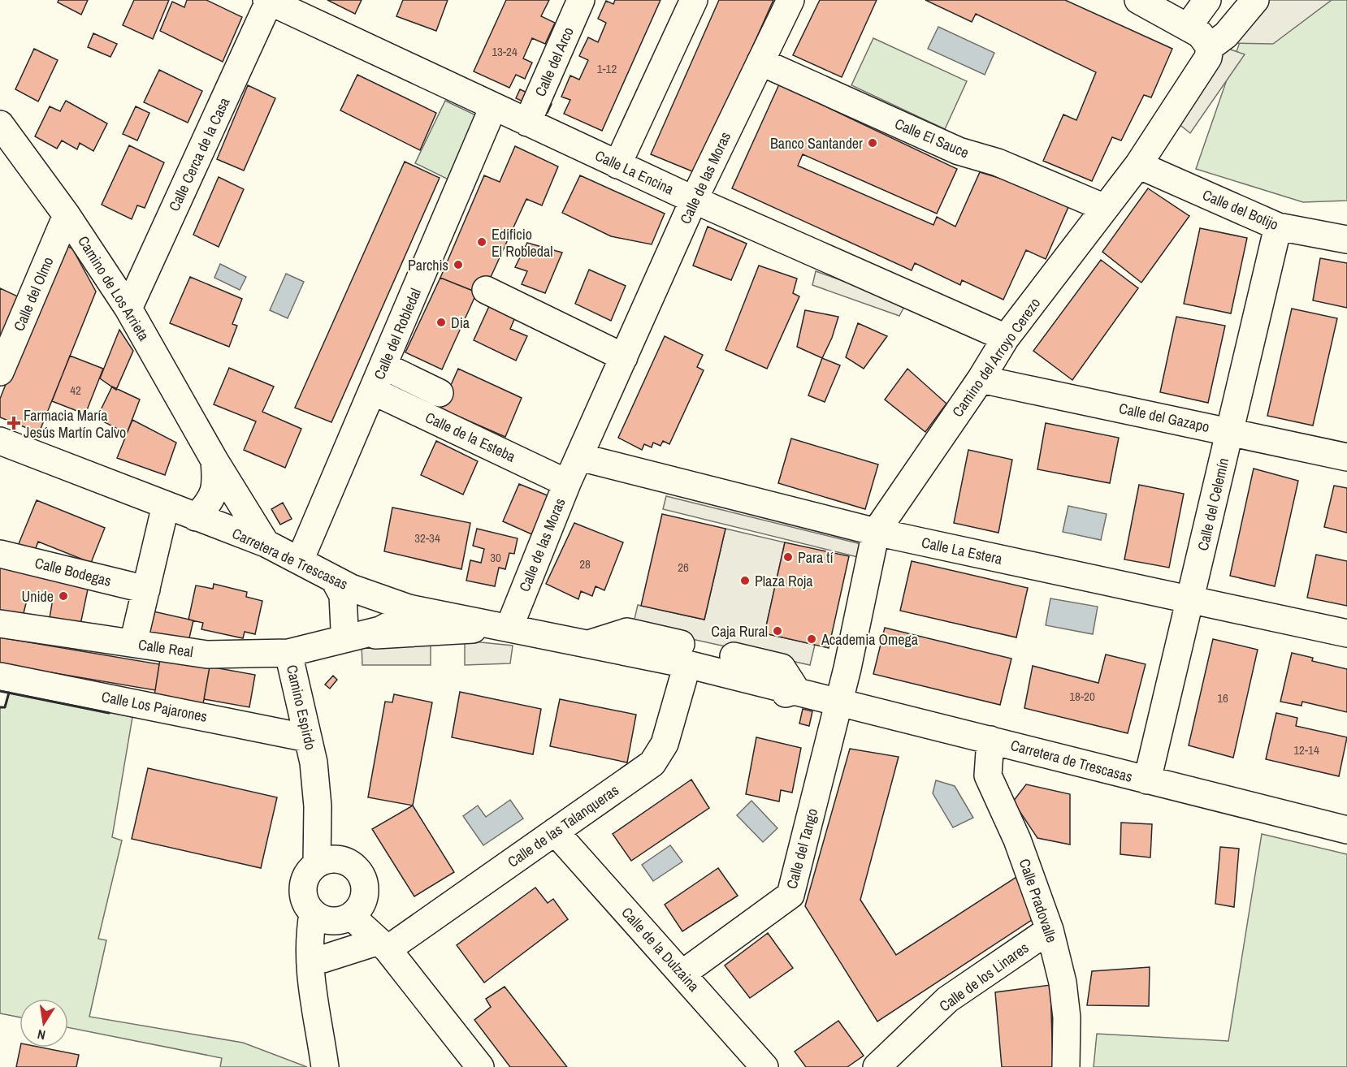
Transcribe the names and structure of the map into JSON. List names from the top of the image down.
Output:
{
  "streets": {
    "street": [
      "Calle del Arco",
      "Calle El Sauce",
      "Calle Cerca de la Casa",
      "Calle La Encina",
      "Calle de las Moras",
      "Calle del Botijo",
      "Camino de Los Arrieta",
      "Calle del Olmo",
      "Calle del Robledal",
      "Camino del Arroyo Cerezo",
      "Calle del Gazapo",
      "Calle de la Esteba",
      "Calle del Celemín",
      "Calle La Estera",
      "Carretera de Trescasas",
      "Calle Bodegas",
      "Calle Real",
      "Calle Los Pajarones",
      "Camino Espirdo",
      "Calle de las Talanqueras",
      "Calle del Tango",
      "Calle Pradovalle",
      "Calle de la Dulzaina",
      "Calle de los Linares"
    ]
  },
  "crossings": [
    ["Calle del Arco", "Calle La Encina"],
    ["Calle El Sauce", "Calle de las Moras"],
    ["Calle El Sauce", "Camino del Arroyo Cerezo"],
    ["Calle Cerca de la Casa", "Calle La Encina"],
    ["Calle Cerca de la Casa", "Camino de Los Arrieta"],
    ["Calle La Encina", "Calle de las Moras"],
    ["Calle La Encina", "Calle del Robledal"],
    ["Calle La Encina", "Camino del Arroyo Cerezo"],
    ["Calle de las Moras", "Calle de la Esteba"],
    ["Calle de las Moras", "Calle La Estera"],
    ["Calle de las Moras", "Carretera de Trescasas"],
    ["Calle de las Moras", "Calle Real"],
    ["Calle del Botijo", "Camino del Arroyo Cerezo"],
    ["Calle del Botijo", "Calle del Celemín"],
    ["Camino de Los Arrieta", "Calle del Olmo"],
    ["Camino de Los Arrieta", "Carretera de Trescasas"],
    ["Calle del Robledal", "Calle de la Esteba"],
    ["Calle del Robledal", "Carretera de Trescasas"],
    ["Camino del Arroyo Cerezo", "Calle del Gazapo"],
    ["Camino del Arroyo Cerezo", "Calle La Estera"],
    ["Camino del Arroyo Cerezo", "Carretera de Trescasas"],
    ["Camino del Arroyo Cerezo", "Calle del Tango"],
    ["Calle del Gazapo", "Calle del Celemín"],
    ["Calle del Celemín", "Calle La Estera"],
    ["Calle del Celemín", "Carretera de Trescasas"],
    ["Carretera de Trescasas", "Calle Real"],
    ["Carretera de Trescasas", "Calle de las Talanqueras"],
    ["Carretera de Trescasas", "Calle del Tango"],
    ["Carretera de Trescasas", "Calle Pradovalle"],
    ["Calle Real", "Camino Espirdo"],
    ["Calle Los Pajarones", "Camino Espirdo"],
    ["Calle de las Talanqueras", "Calle de la Dulzaina"],
    ["Calle del Tango", "Calle de la Dulzaina"],
    ["Calle Pradovalle", "Calle de los Linares"]
  ],
  "places": {
    "other": [
      "Banco Santander",
      "Edificio El Robledal",
      "Parchis",
      "Dia",
      "Para tí",
      "Plaza Roja",
      "Unide",
      "Caja Rural",
      "Academia Omega"
    ],
    "health": ["Farmacia María Jesús Martín Calvo"]
  },
  "house_numbers": [
    "13-24",
    "1-12",
    "42",
    "32-34",
    "30",
    "28",
    "26",
    "18-20",
    "16",
    "12-14"
  ],
  "north": "bottom"
}
